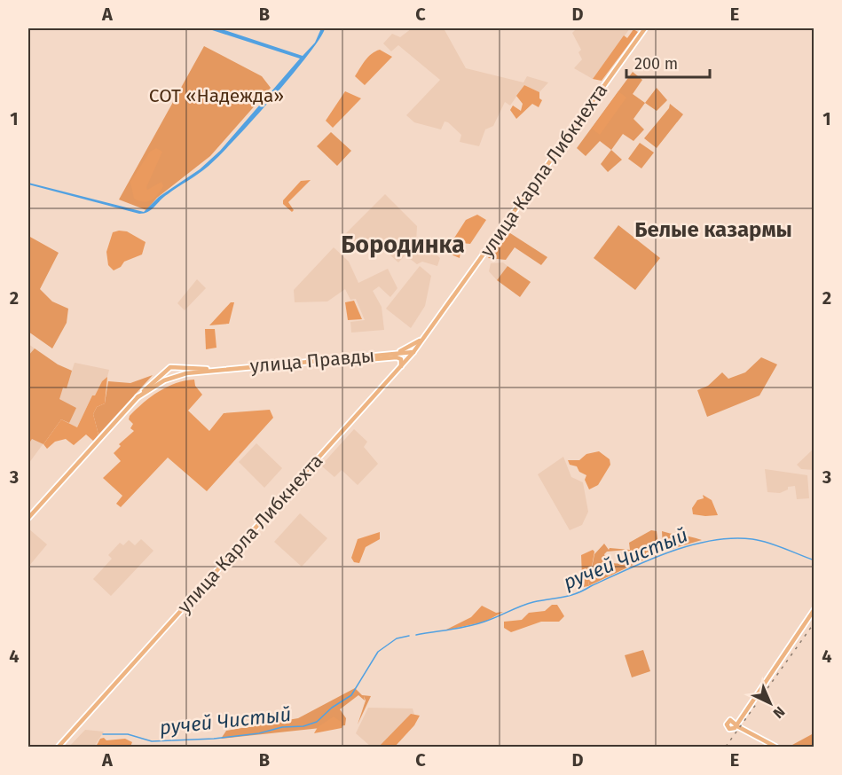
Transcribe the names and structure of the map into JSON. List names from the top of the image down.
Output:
{
  "streets": {
    "main road": ["улица Карла Либкнехта", "улица Правды"]
  },
  "crossings": [
    ["улица Карла Либкнехта", "улица Правды"]
  ],
  "districts": ["Белые казармы", "Бородинка"],
  "water": ["ручей Чистый"],
  "parks": ["СОТ «Надежда»"],
  "scale_bar": "200 m",
  "north": "bottom right",
  "grid": {
    "columns": [
      "A",
      "B",
      "C",
      "D",
      "E"
    ],
    "rows": [
      "1",
      "2",
      "3",
      "4"
    ]
  }
}
